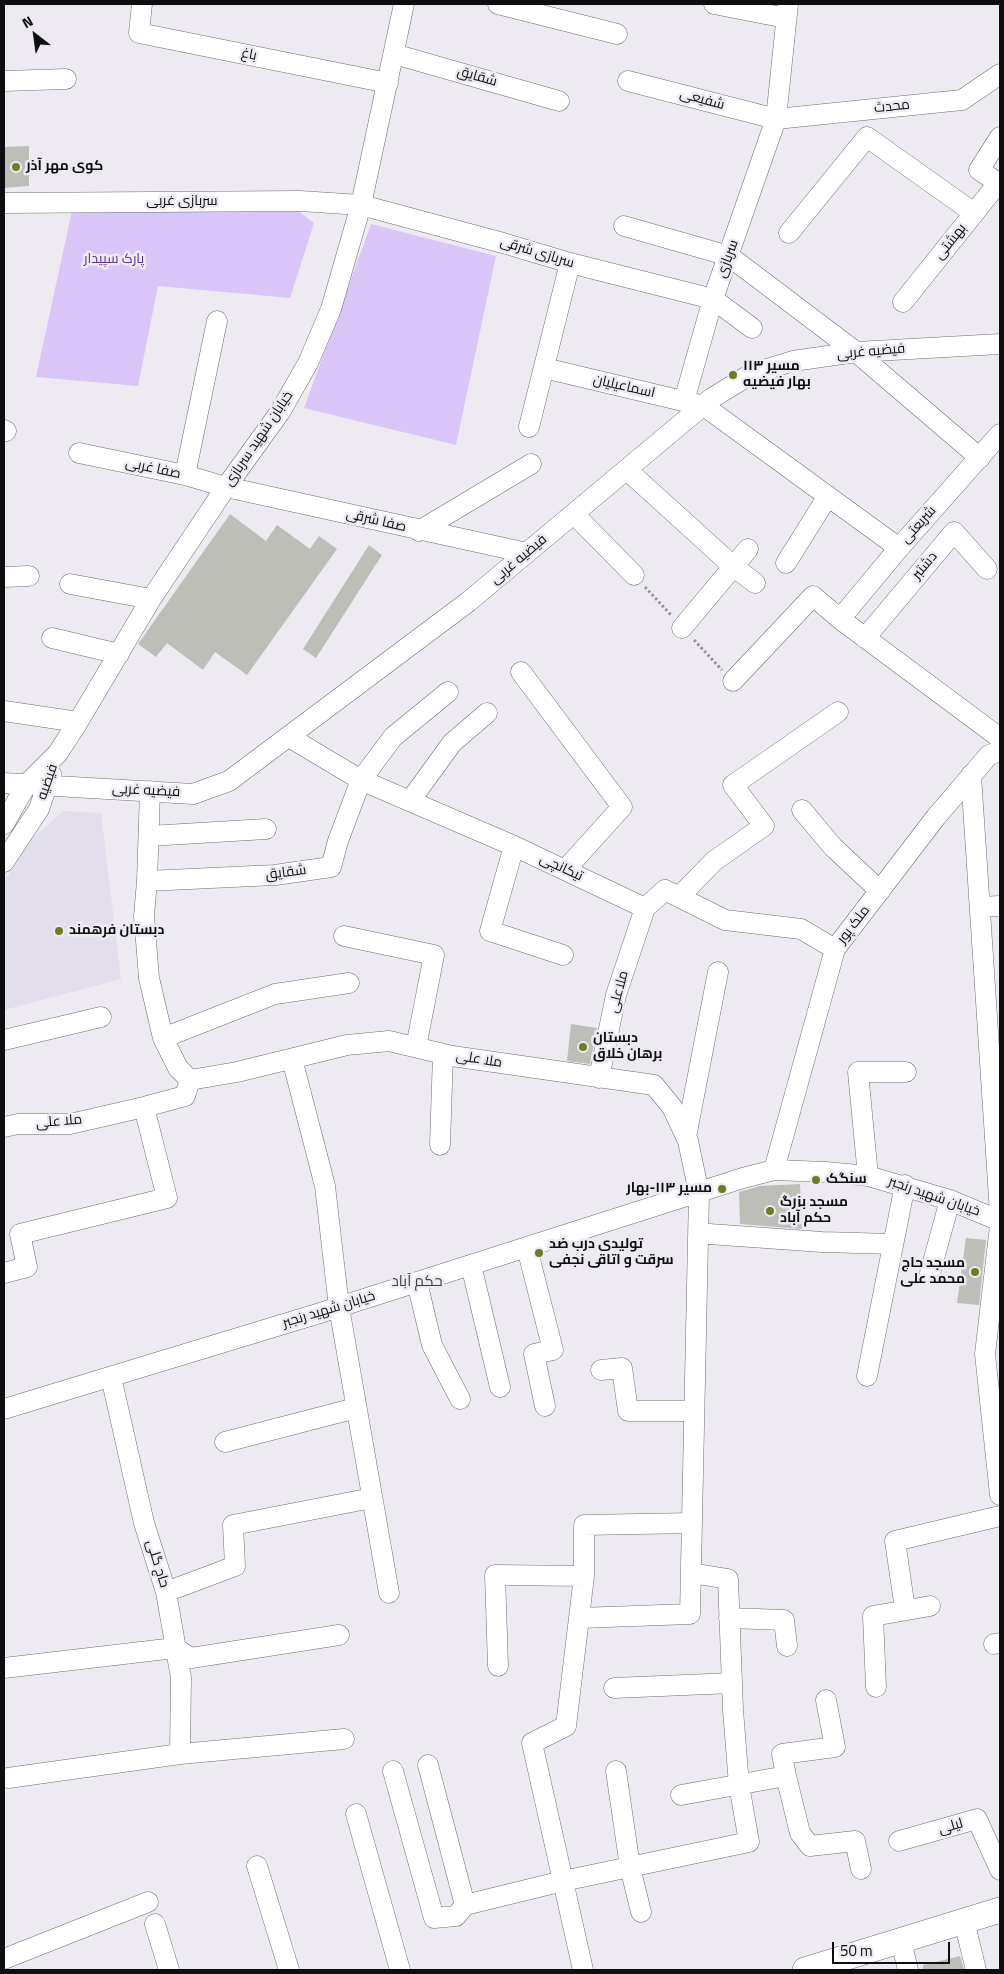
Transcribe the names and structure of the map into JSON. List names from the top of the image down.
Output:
{
  "streets": {
    "street": [
      "باغ",
      "شقایق",
      "شفیعی",
      "محدث",
      "سربازی غربی",
      "بهشتی",
      "سربازی شرقی",
      "سربازی",
      "فیضیه غربی",
      "اسماعیلیان",
      "خیابان شهید سربازی",
      "صفا غربی",
      "صفا شرقی",
      "شریعتی",
      "دشتبر",
      "فیضیه",
      "تیکانچی",
      "ملک پور",
      "ملاعلی",
      "ملا علی",
      "خیابان شهید رنجبر",
      "حاج گلی",
      "لیلی"
    ]
  },
  "crossings": [
    ["باغ", "خیابان شهید سربازی"],
    ["شقایق", "خیابان شهید سربازی"],
    ["شقایق", "تیکانچی"],
    ["شفیعی", "محدث"],
    ["شفیعی", "سربازی"],
    ["محدث", "سربازی"],
    ["سربازی غربی", "سربازی شرقی"],
    ["سربازی غربی", "خیابان شهید سربازی"],
    ["سربازی شرقی", "سربازی"],
    ["سربازی شرقی", "خیابان شهید سربازی"],
    ["سربازی", "اسماعیلیان"],
    ["فیضیه غربی", "اسماعیلیان"],
    ["فیضیه غربی", "صفا شرقی"],
    ["فیضیه غربی", "فیضیه"],
    ["فیضیه غربی", "تیکانچی"],
    ["خیابان شهید سربازی", "صفا غربی"],
    ["خیابان شهید سربازی", "صفا شرقی"],
    ["خیابان شهید سربازی", "فیضیه"],
    ["صفا غربی", "صفا شرقی"],
    ["تیکانچی", "ملاعلی"],
    ["ملک پور", "خیابان شهید رنجبر"],
    ["ملاعلی", "ملا علی"],
    ["ملا علی", "خیابان شهید رنجبر"],
    ["خیابان شهید رنجبر", "حاج گلی"]
  ],
  "districts": ["حکم آباد"],
  "parks": ["پارک سپیدار"],
  "places": [
    "کوی مهر آذر",
    "مسیر ۱۱۳ بهار فیضیه",
    "دبستان فرهمند",
    "دبستان برهان خلاق",
    "سنگک",
    "مسیر ۱۱۳-بهار",
    "مسجد بزرگ حکم آباد",
    "تولیدی درب ضد سرقت و اتاقی نجفی",
    "مسجد حاج محمد علی"
  ],
  "scale_bar": "50 m",
  "north": "top left"
}
